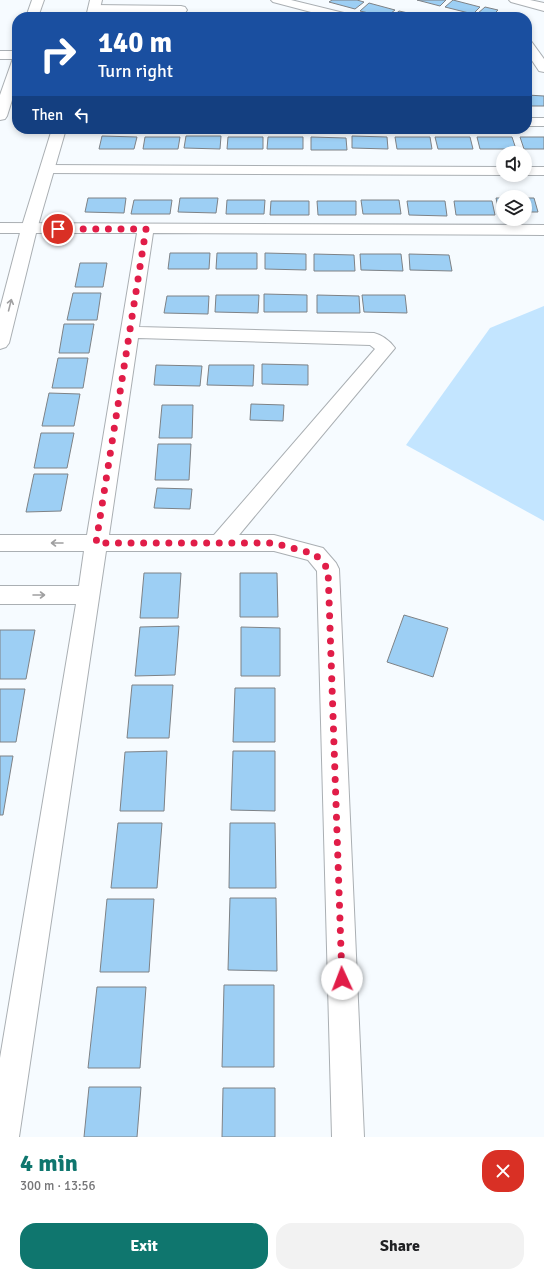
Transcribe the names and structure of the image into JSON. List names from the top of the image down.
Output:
{
  "page": {
    "turn": ["140 m", "Turn right"],
    "then": "Then",
    "heading": ["4 min", "300 m · 13:56"],
    "buttons": ["Exit", "Share"]
  }
}
